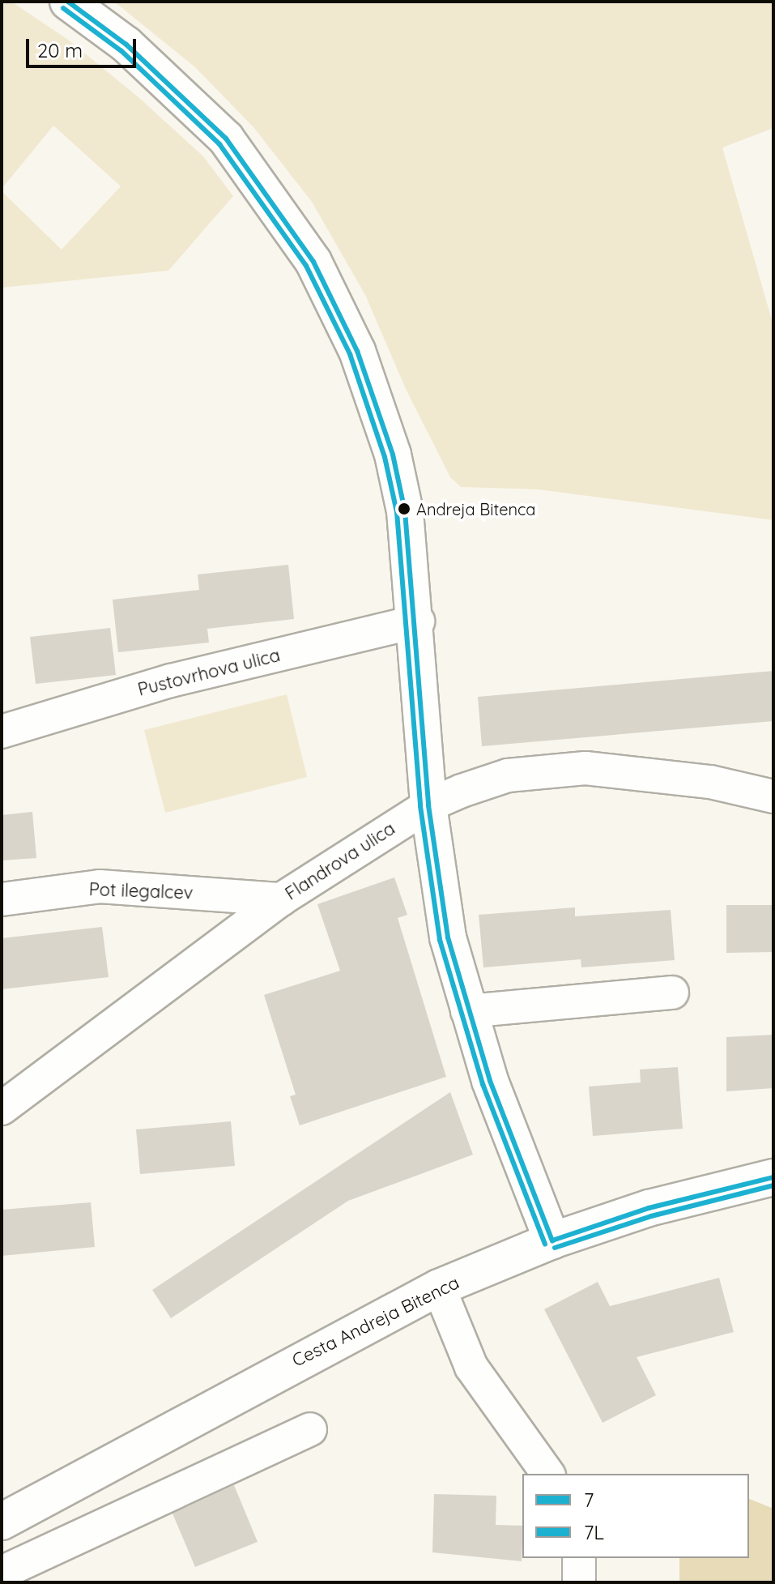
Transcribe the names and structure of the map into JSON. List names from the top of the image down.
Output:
{
  "streets": {
    "street": [
      "Pustovrhova ulica",
      "Flandrova ulica",
      "Pot ilegalcev",
      "Cesta Andreja Bitenca"
    ]
  },
  "crossings": [
    ["Flandrova ulica", "Pot ilegalcev"]
  ],
  "places": ["Andreja Bitenca"],
  "lines": ["transit line 7", "transit line 7L"],
  "legend": ["7", "7L"],
  "scale_bar": "20 m"
}
